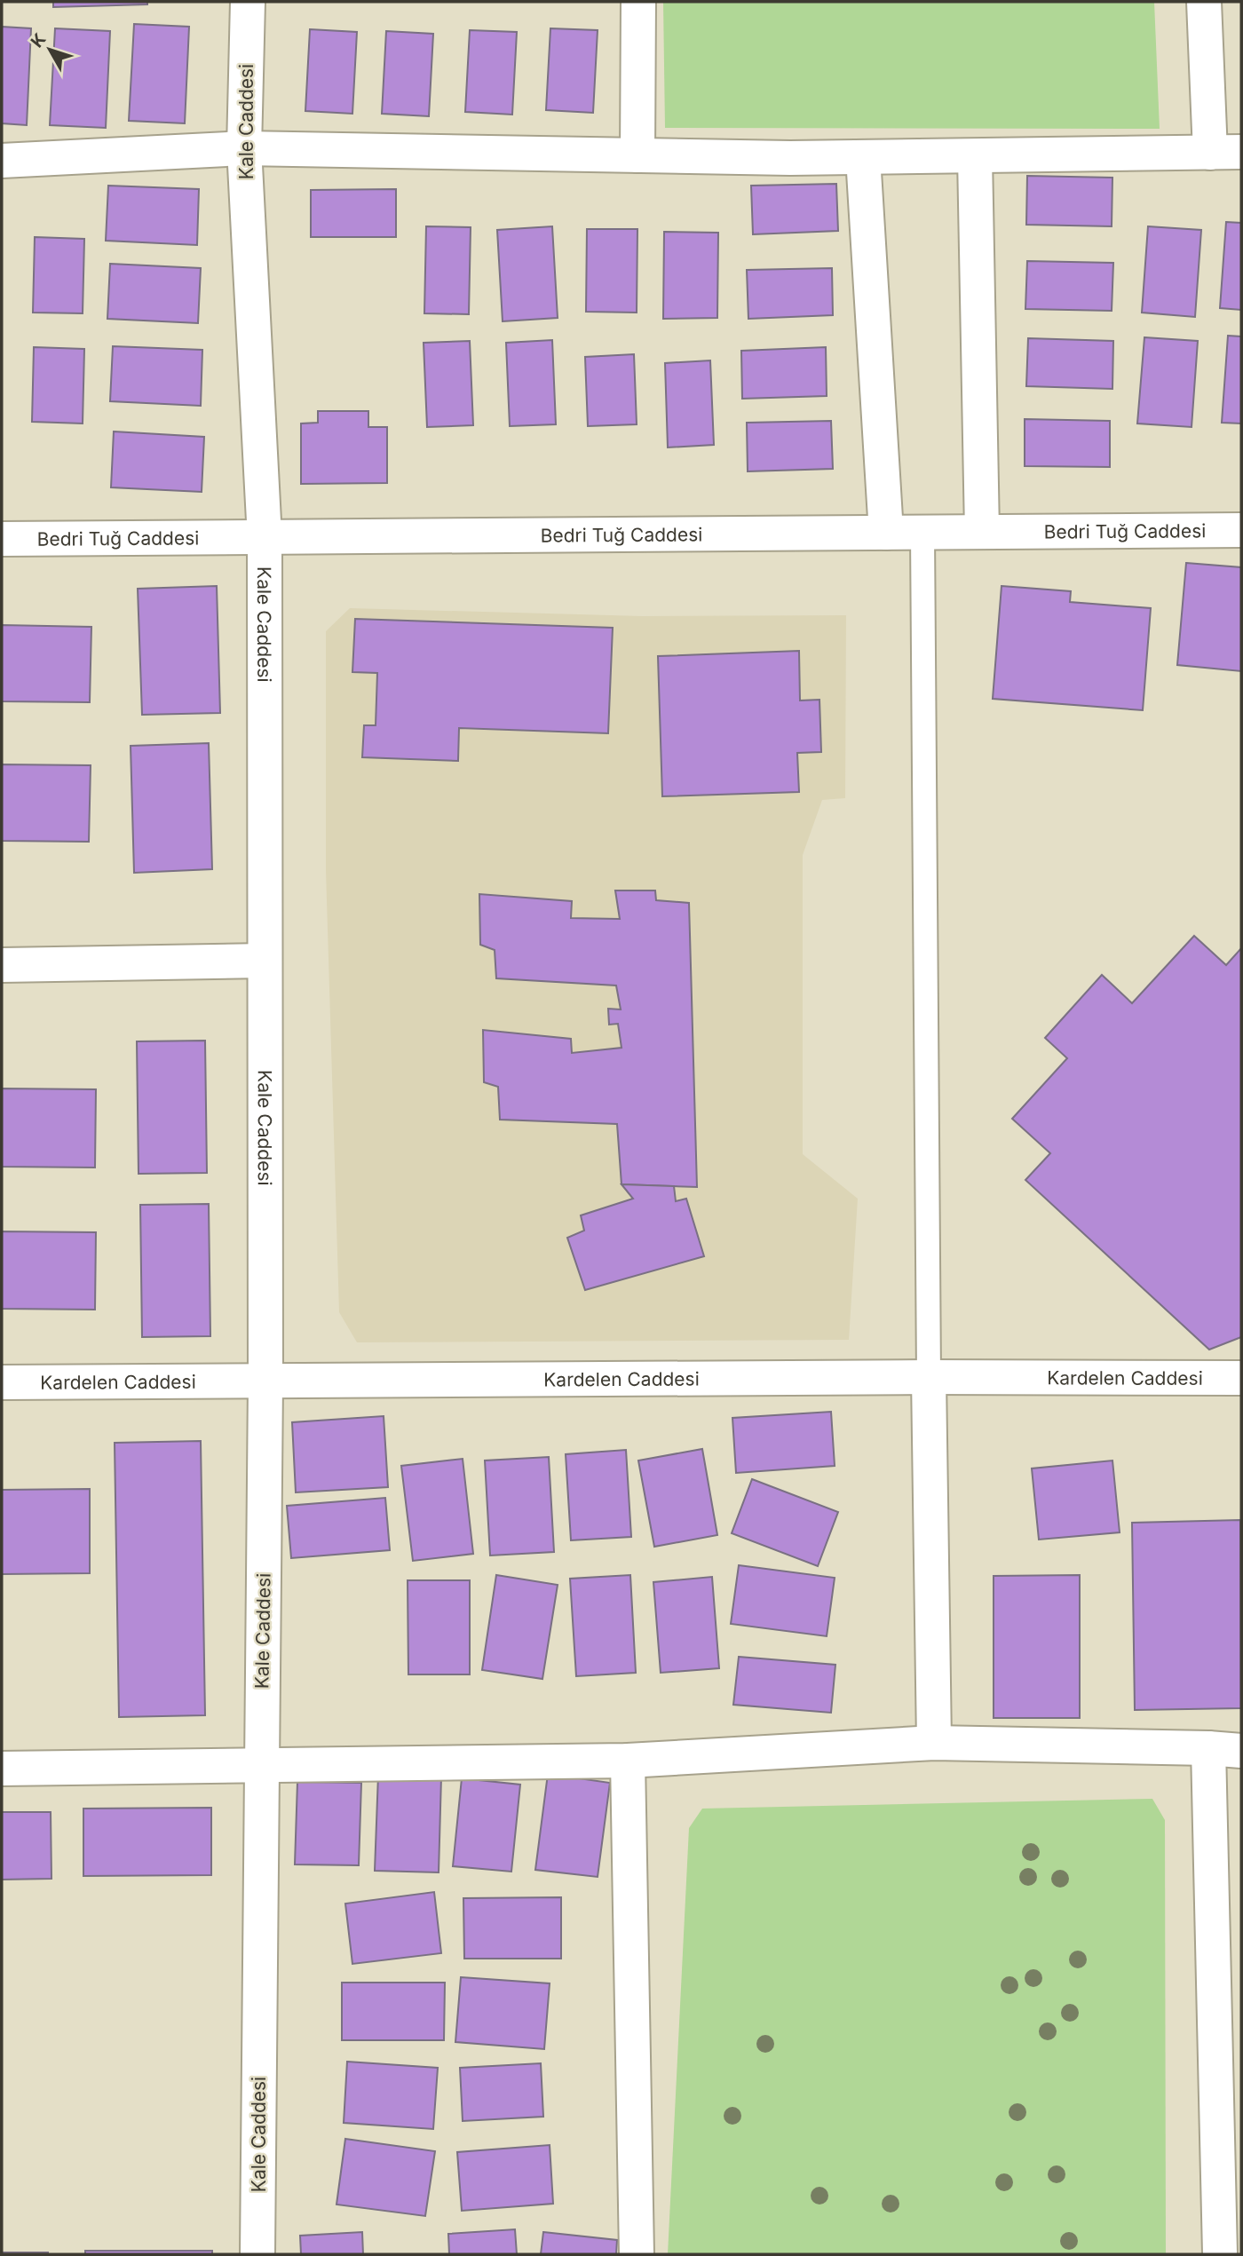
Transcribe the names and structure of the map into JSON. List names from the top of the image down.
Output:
{
  "streets": {
    "street": ["Kale Caddesi", "Bedri Tuğ Caddesi", "Kardelen Caddesi"]
  },
  "crossings": [
    ["Kale Caddesi", "Bedri Tuğ Caddesi"],
    ["Kale Caddesi", "Kardelen Caddesi"]
  ],
  "north": "top left"
}
